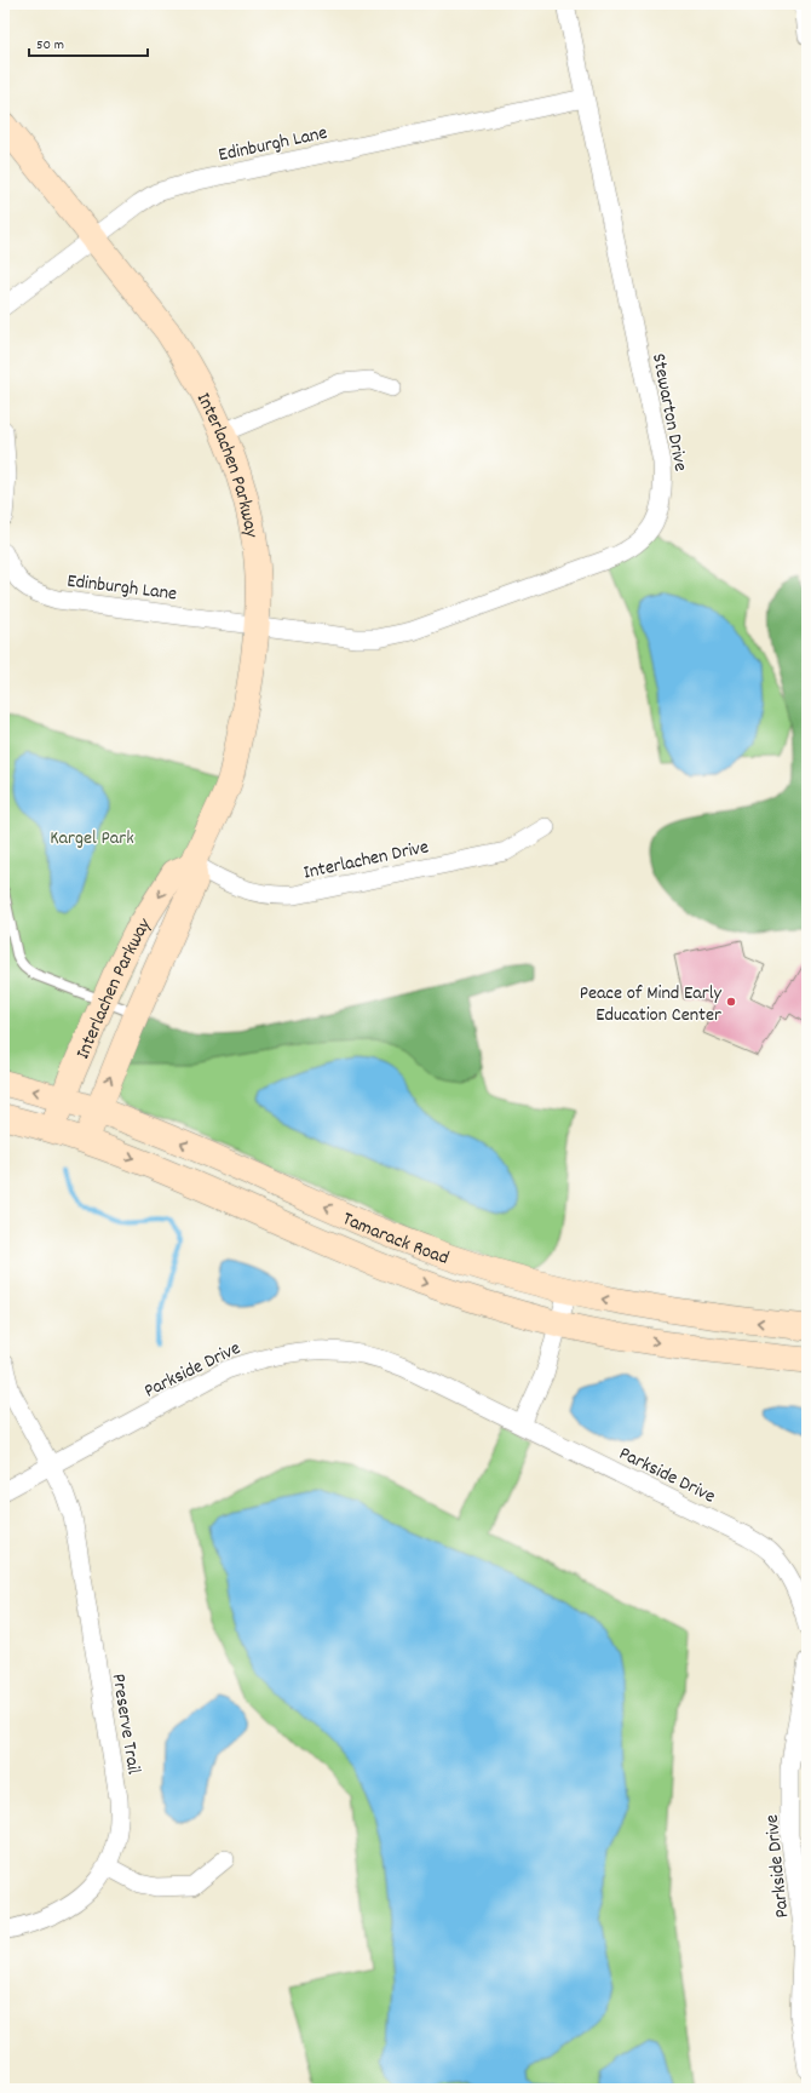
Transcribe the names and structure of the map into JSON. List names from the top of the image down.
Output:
{
  "streets": {
    "street": [
      "Edinburgh Lane",
      "Stewarton Drive",
      "Interlachen Parkway",
      "Interlachen Drive",
      "Tamarack Road",
      "Parkside Drive",
      "Preserve Trail"
    ]
  },
  "crossings": [
    ["Edinburgh Lane", "Stewarton Drive"],
    ["Edinburgh Lane", "Interlachen Parkway"],
    ["Stewarton Drive", "Interlachen Parkway"],
    ["Interlachen Parkway", "Interlachen Drive"],
    ["Interlachen Parkway", "Tamarack Road"],
    ["Parkside Drive", "Preserve Trail"]
  ],
  "parks": ["Kargel Park"],
  "places": ["Peace of Mind Early Education Center"],
  "scale_bar": "50 m"
}
